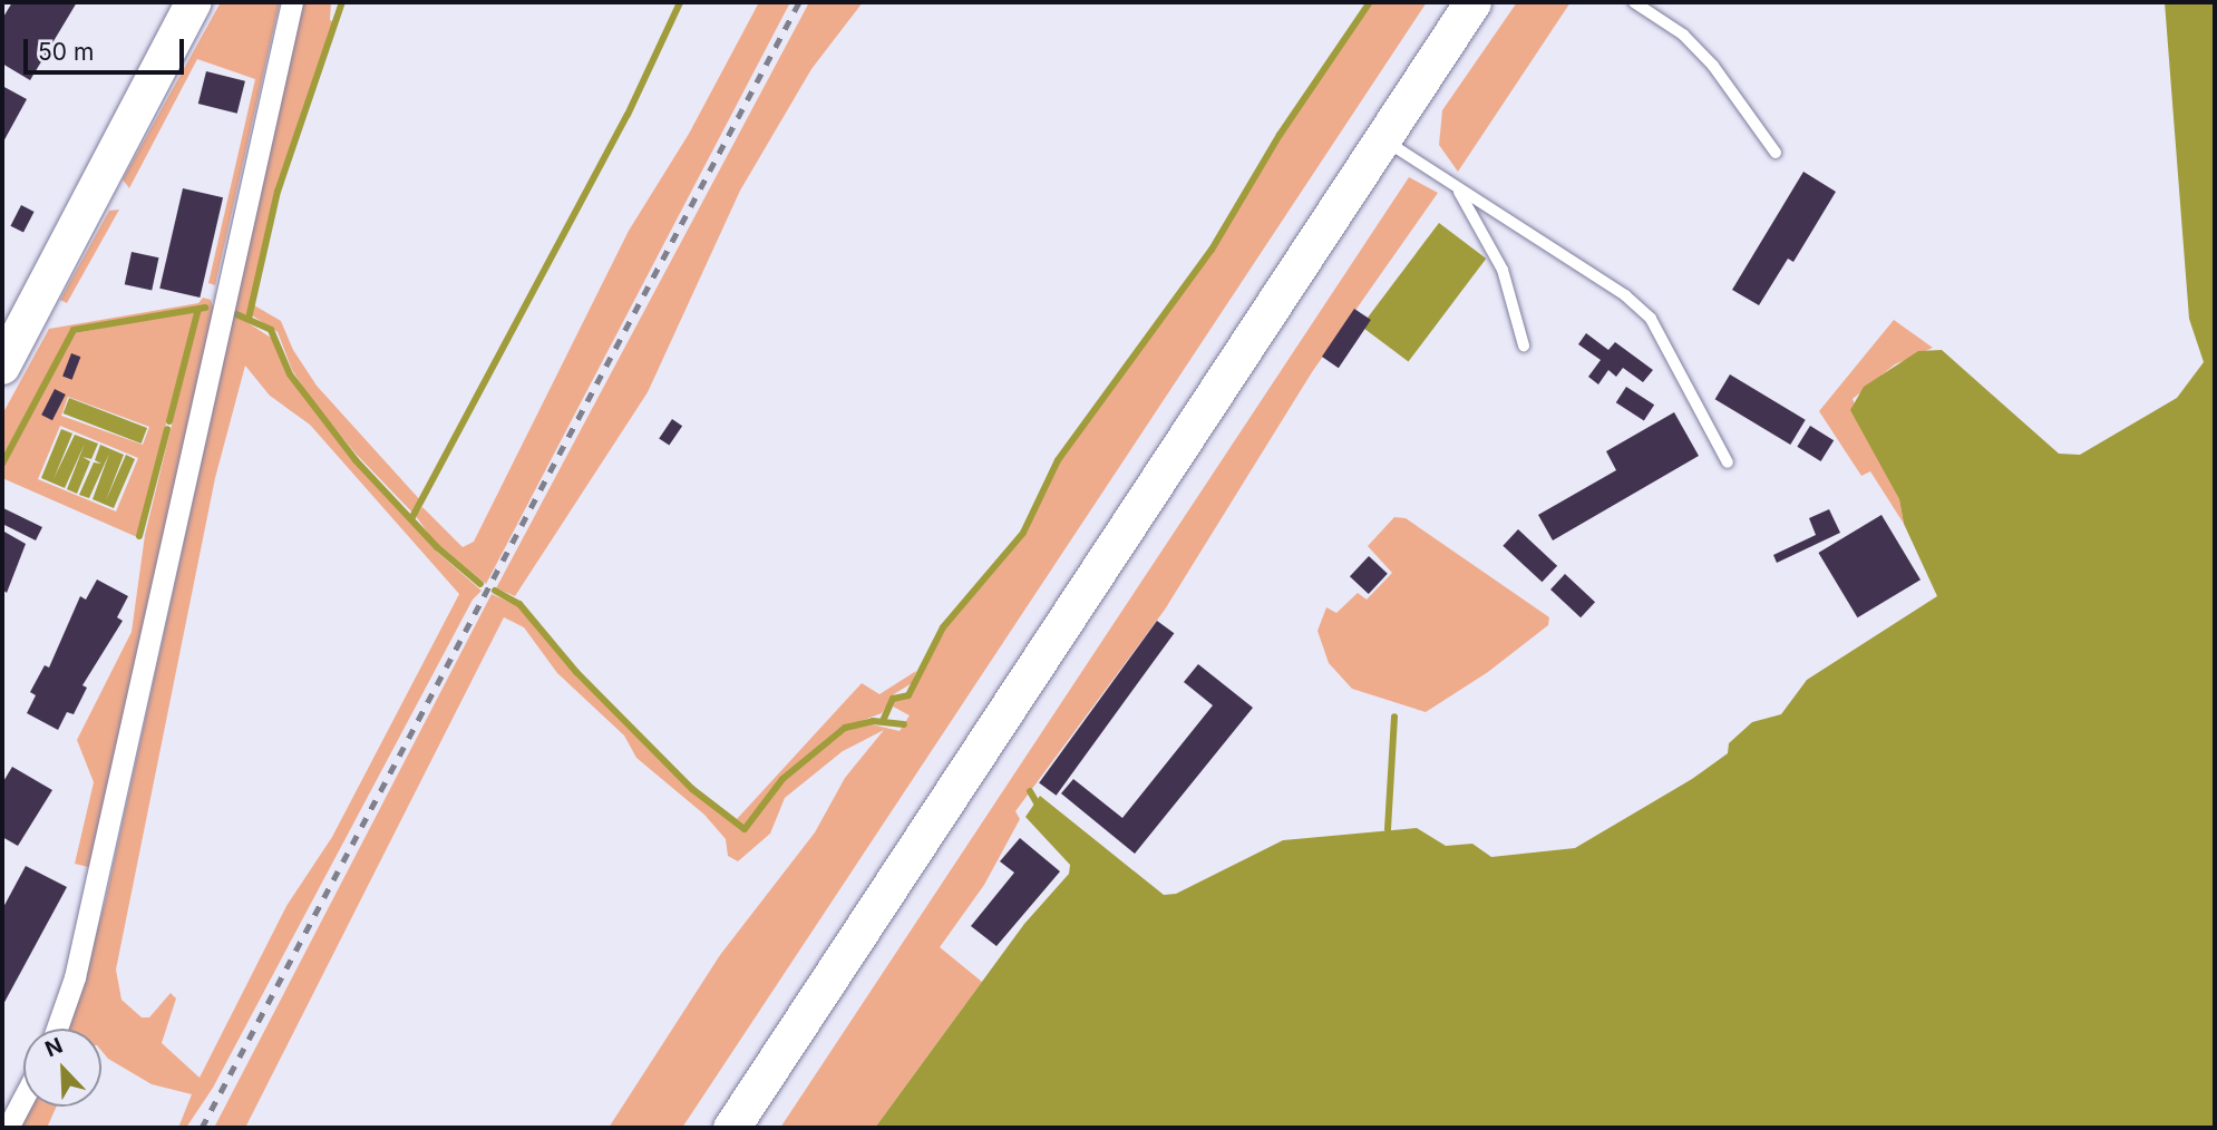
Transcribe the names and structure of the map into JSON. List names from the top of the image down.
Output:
{
  "scale_bar": "50 m",
  "north": "top left"
}
